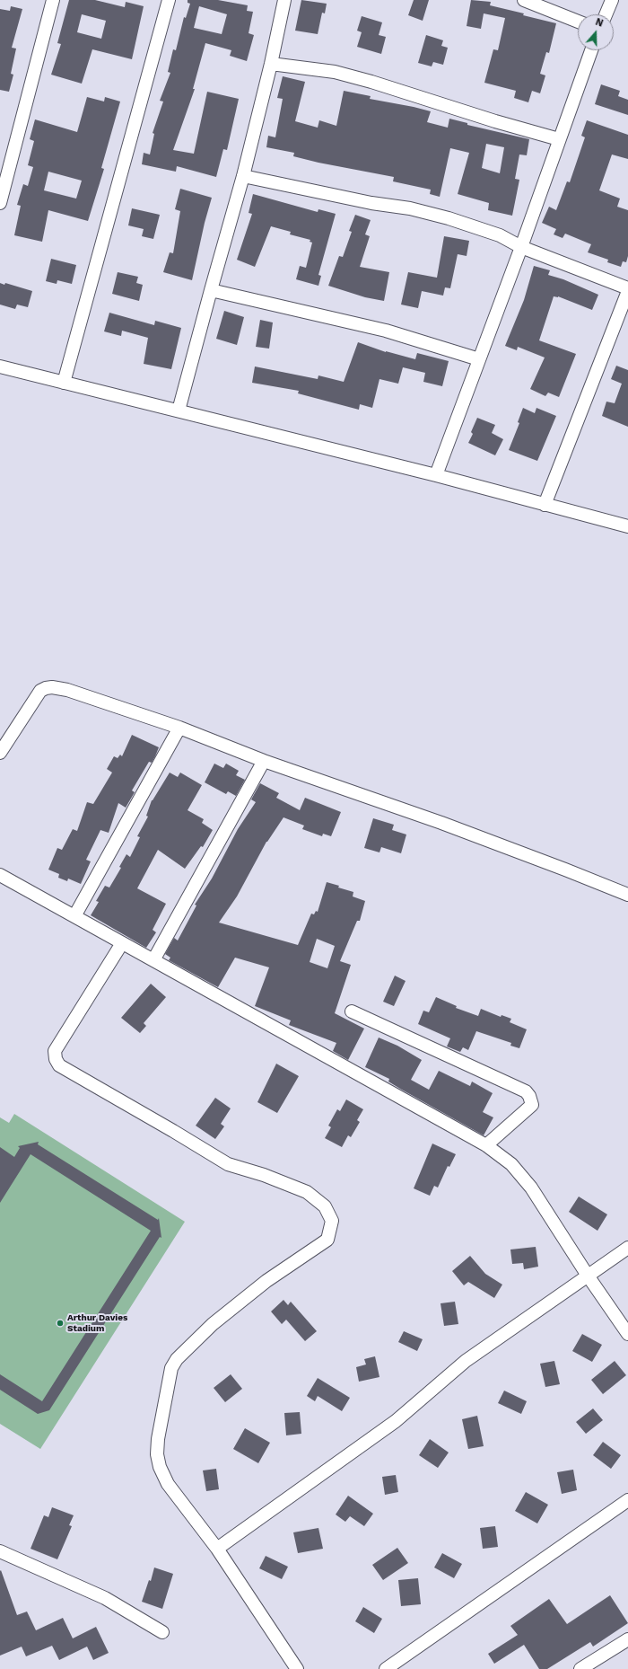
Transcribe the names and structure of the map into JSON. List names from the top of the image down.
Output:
{
  "places": ["Arthur Davies Stadium"],
  "north": "top"
}
